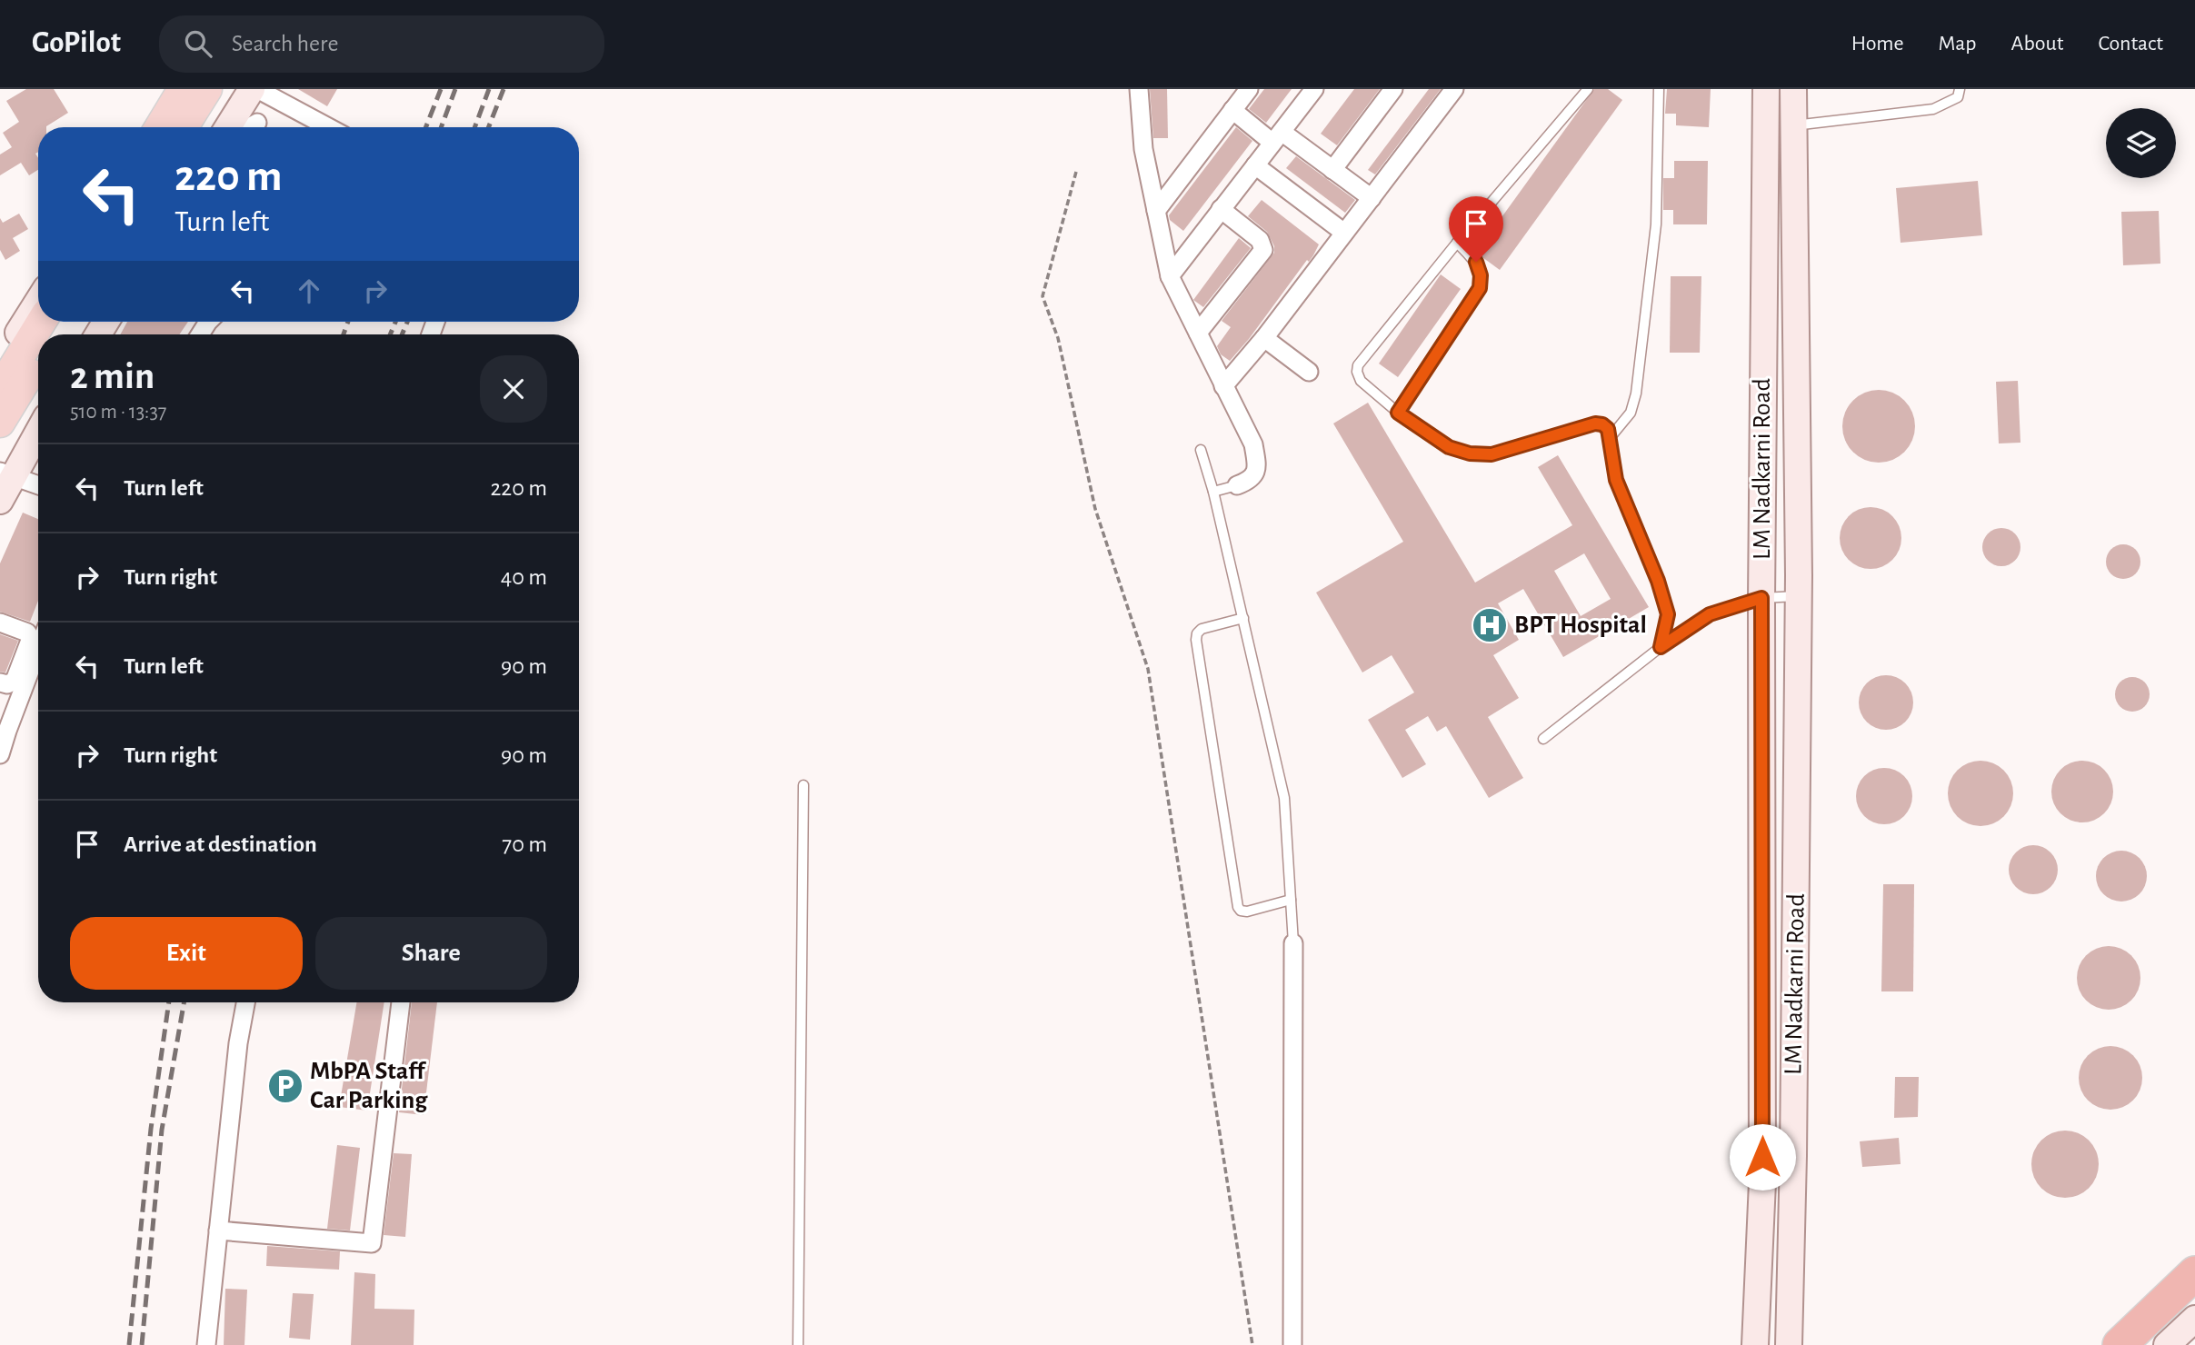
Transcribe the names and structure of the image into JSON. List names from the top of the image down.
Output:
{
  "streets": {
    "street": ["LM Nadkarni Road"]
  },
  "places": {
    "hospital": ["BPT Hospital"],
    "parking": ["MbPA Staff Car Parking"]
  },
  "page": {
    "header": "GoPilot",
    "search": "Search here",
    "nav": [
      "Home",
      "Map",
      "About",
      "Contact"
    ],
    "turn": ["220 m", "Turn left"],
    "heading": ["2 min", "510 m · 13:37"],
    "list": [
      {
        "name": "Turn left",
        "value": "220 m"
      },
      {
        "name": "Turn right",
        "value": "40 m"
      },
      {
        "name": "Turn left",
        "value": "90 m"
      },
      {
        "name": "Turn right",
        "value": "90 m"
      },
      {
        "name": "Arrive at destination",
        "value": "70 m"
      }
    ],
    "buttons": ["Exit", "Share"]
  }
}
